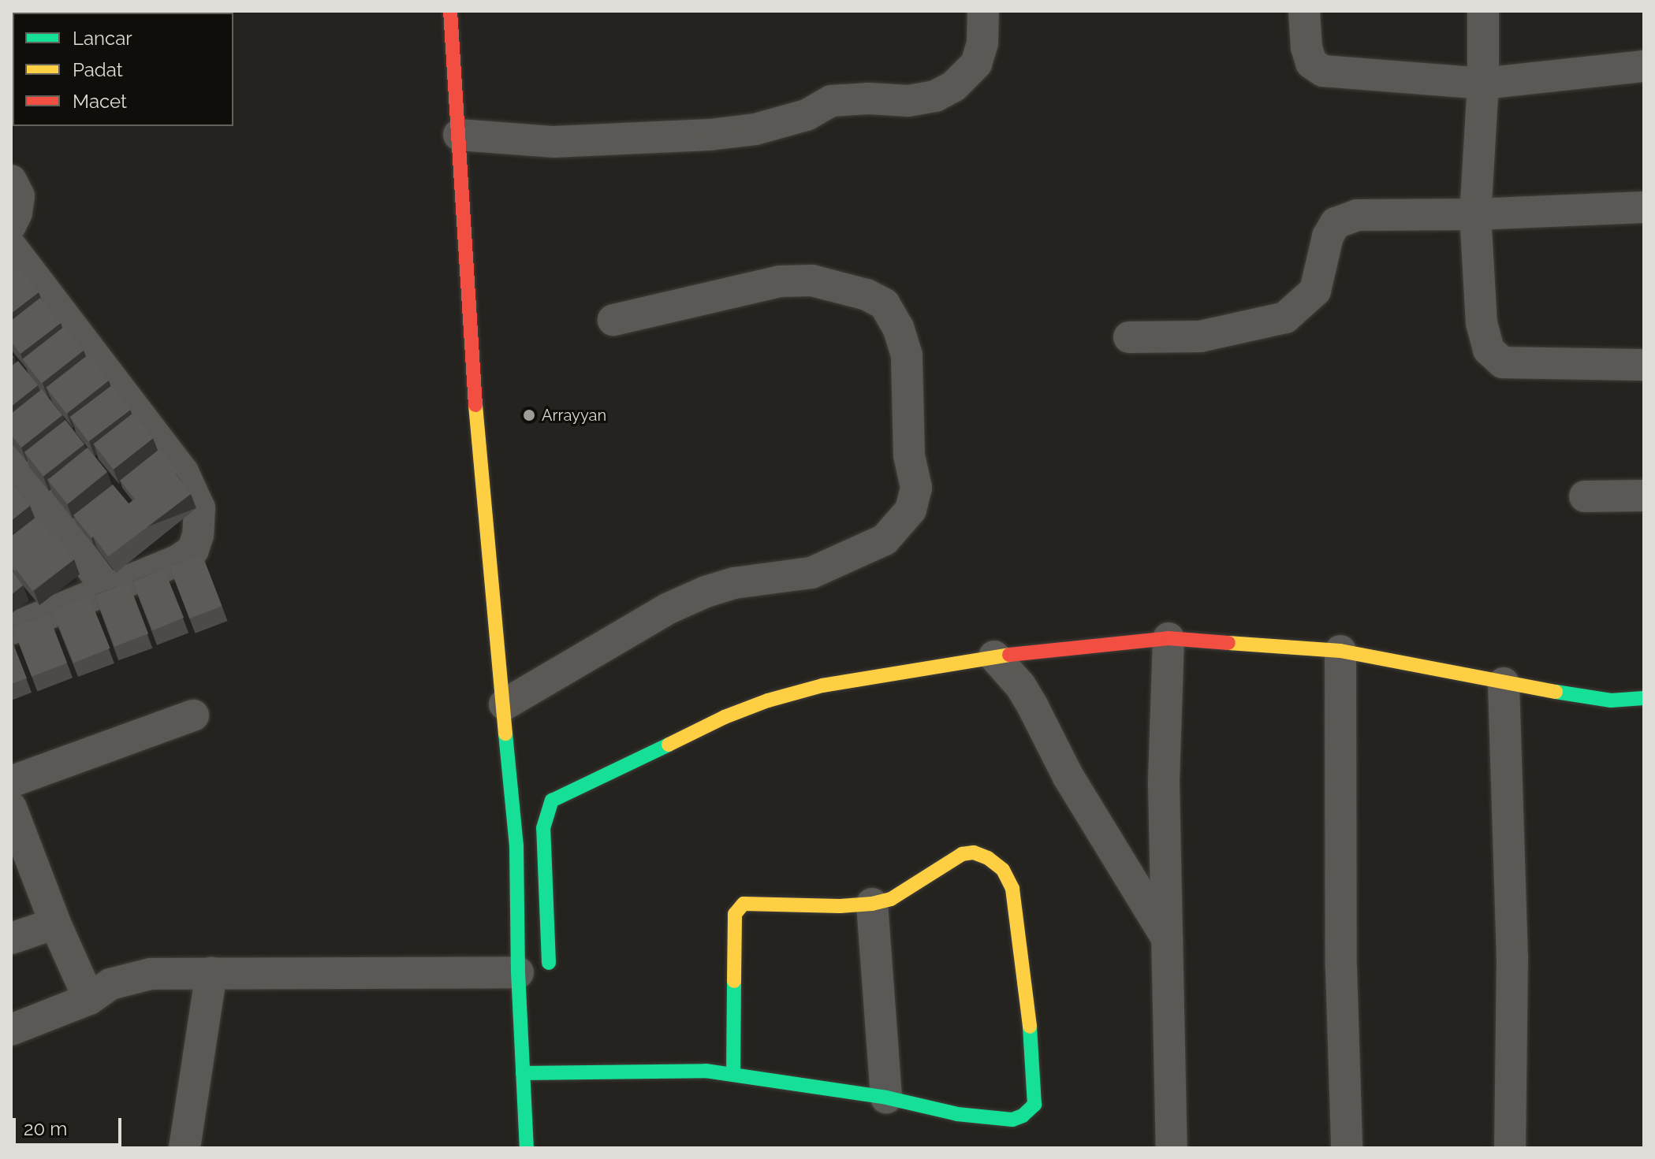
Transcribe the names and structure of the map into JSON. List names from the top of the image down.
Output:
{
  "places": ["Arrayyan"],
  "legend": ["Lancar", "Padat", "Macet"],
  "scale_bar": "20 m"
}
